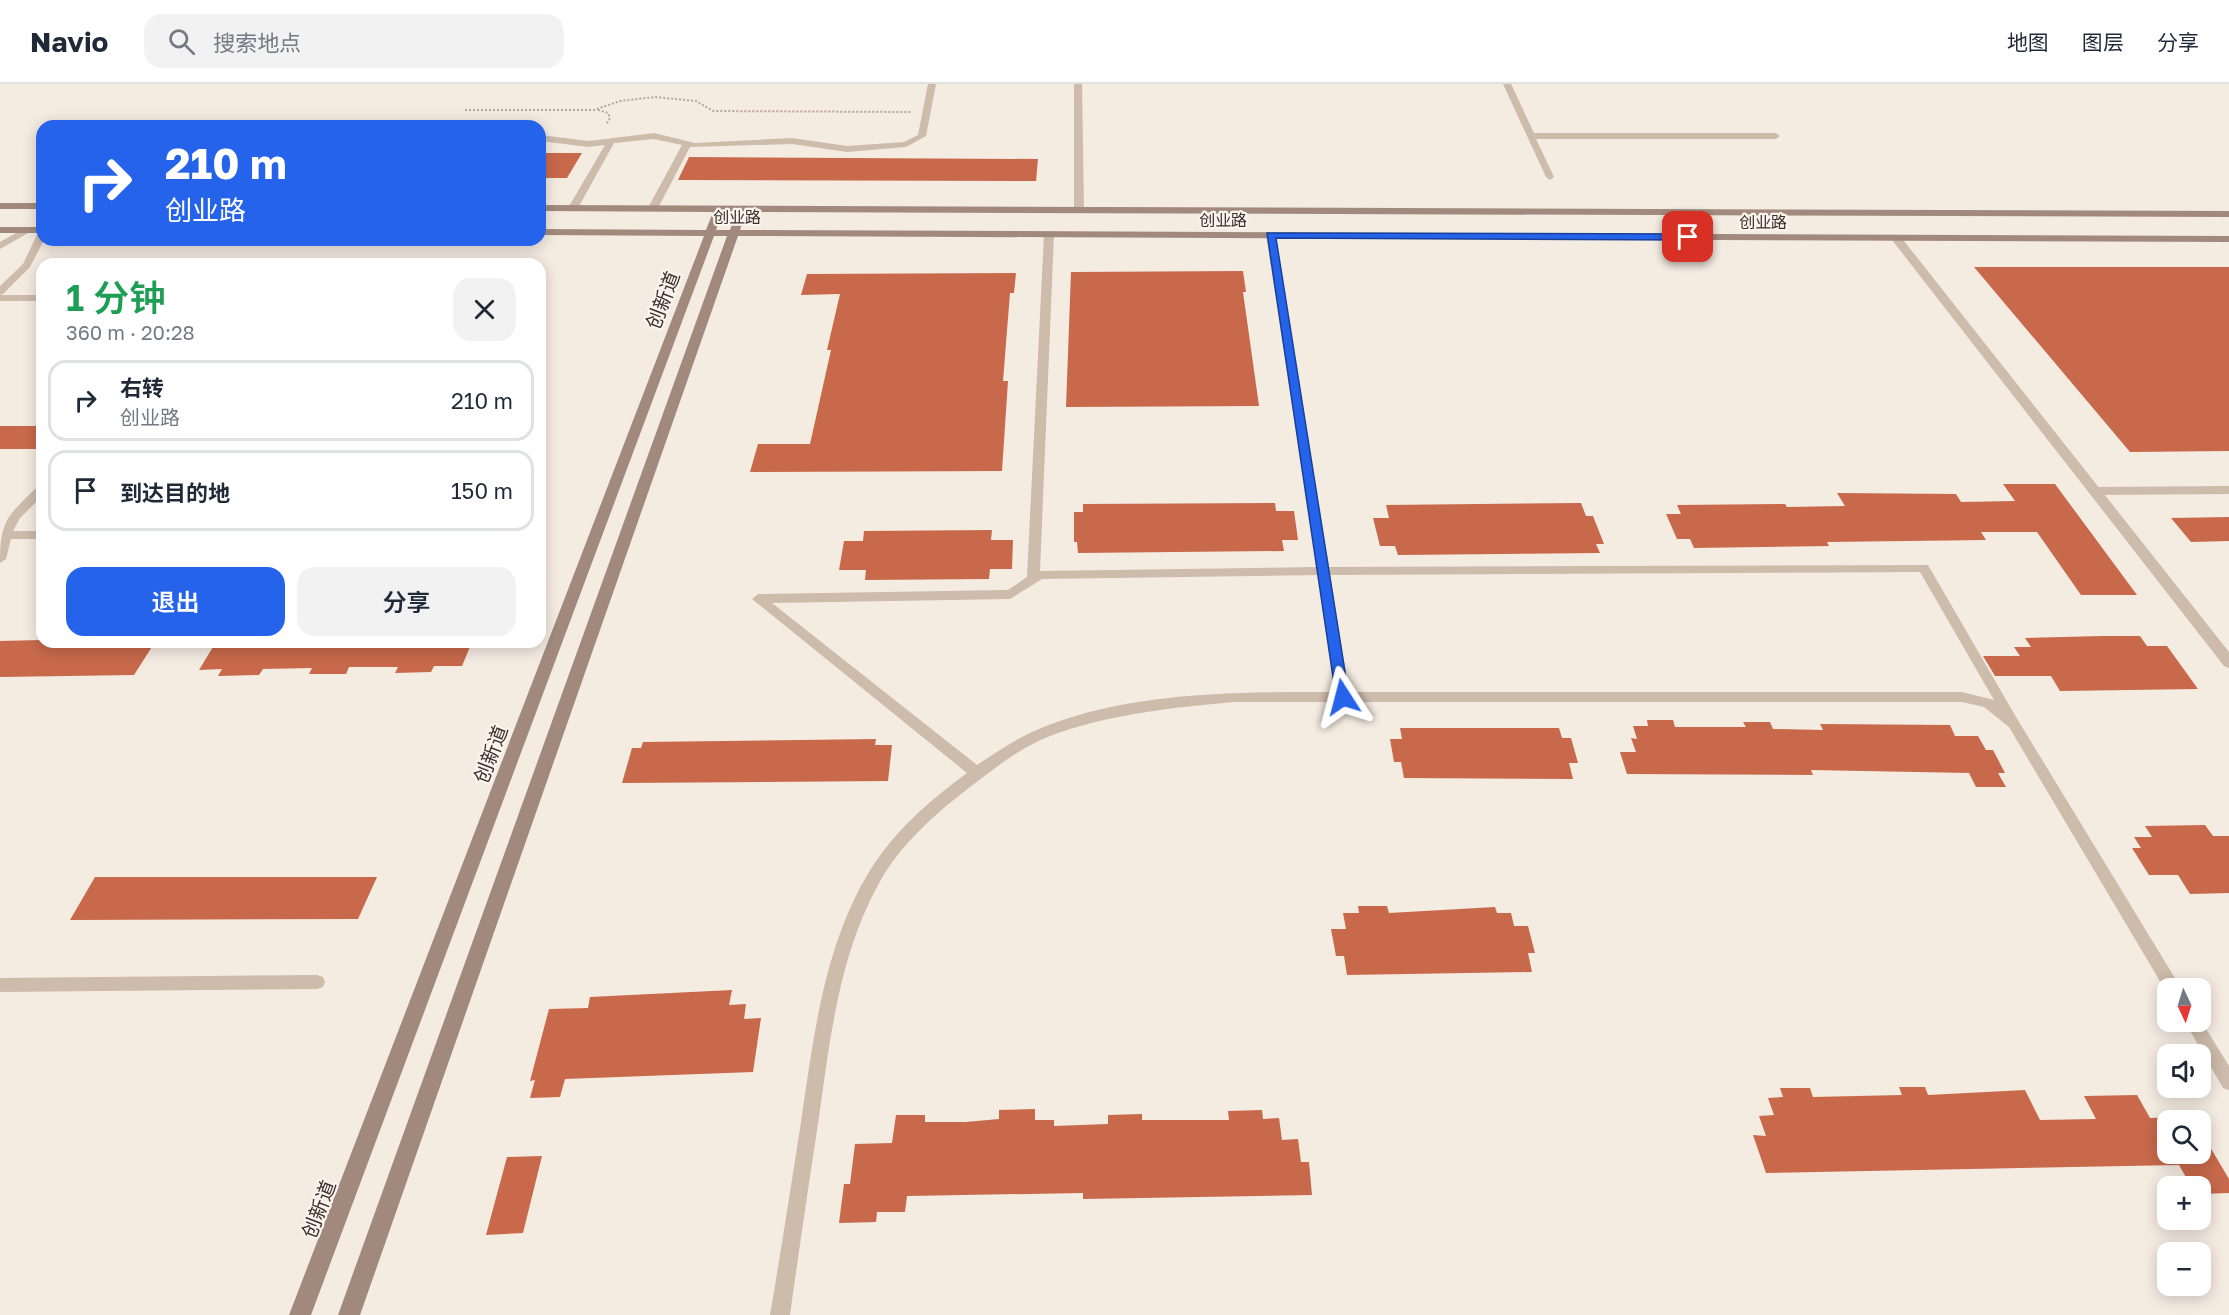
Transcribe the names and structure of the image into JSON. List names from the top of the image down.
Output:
{
  "streets": {
    "main road": ["创业路", "创新道"]
  },
  "crossings": [
    ["创业路", "创新道"]
  ],
  "north": "bottom",
  "page": {
    "header": "Navio",
    "search": "搜索地点",
    "nav": ["地图", "图层", "分享"],
    "turn": ["210 m", "创业路"],
    "heading": ["1 分钟", "360 m · 20:28"],
    "list": [
      {
        "name": "右转",
        "note": "创业路",
        "value": "210 m"
      },
      {
        "name": "到达目的地",
        "value": "150 m"
      }
    ],
    "buttons": ["退出", "分享"],
    "map_buttons": ["+", "−"]
  }
}
